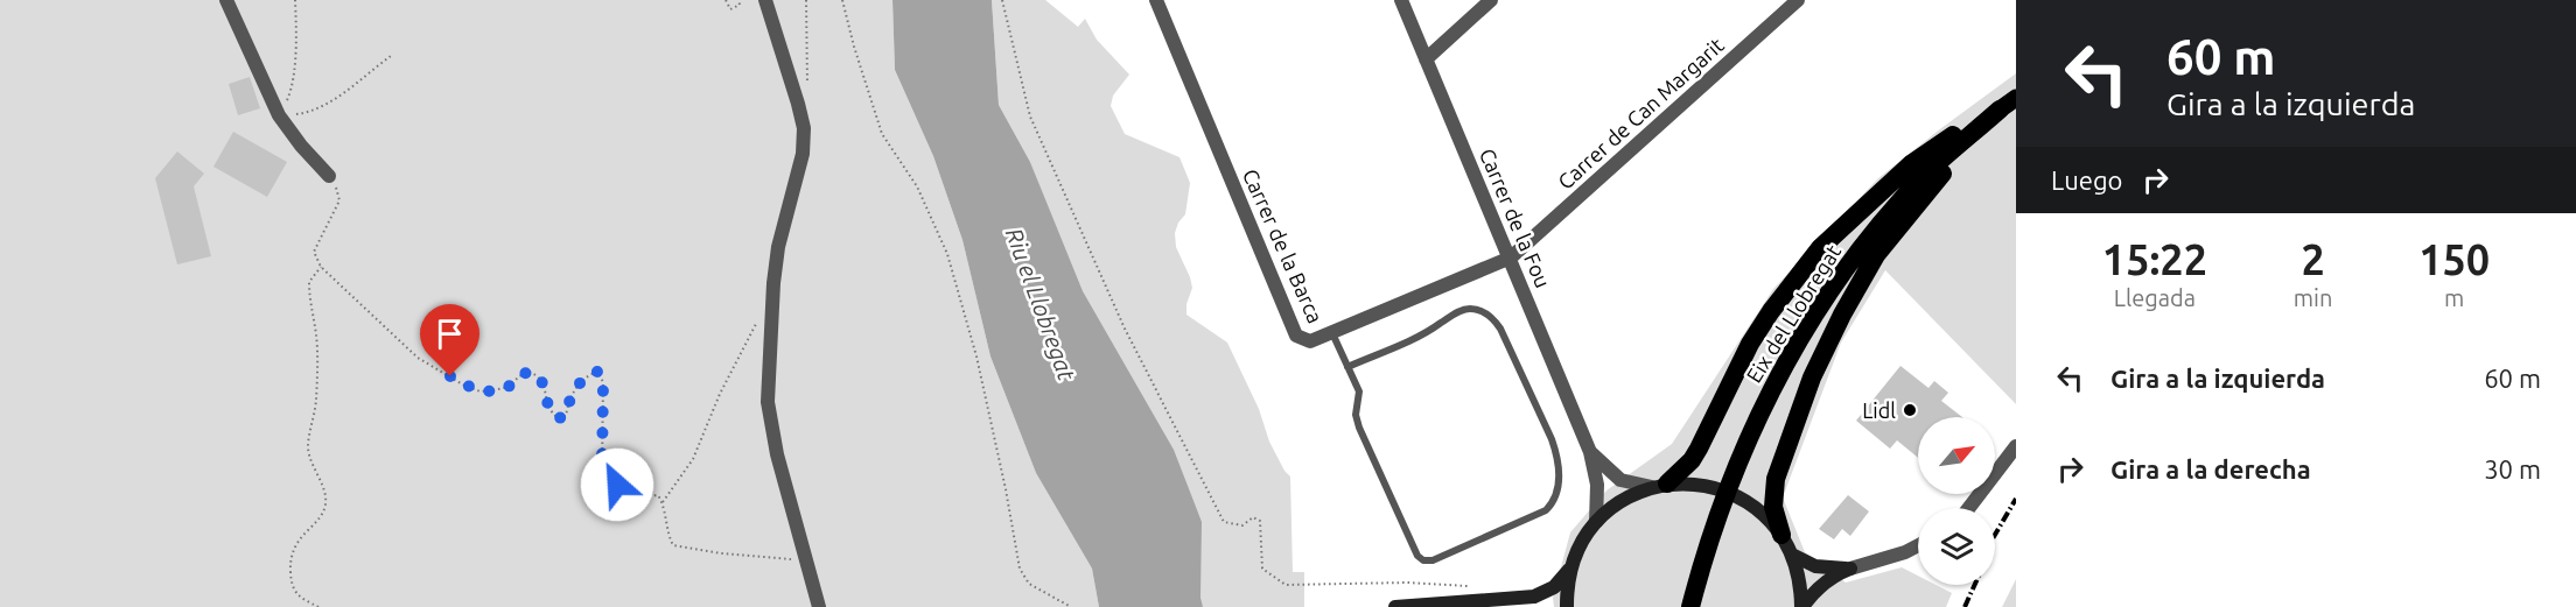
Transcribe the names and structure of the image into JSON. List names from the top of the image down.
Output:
{
  "streets": {
    "highway": ["Eix del Llobregat"],
    "street": ["Carrer de Can Margarit", "Carrer de la Fou", "Carrer de la Barca"]
  },
  "crossings": [
    ["Carrer de Can Margarit", "Carrer de la Fou"],
    ["Carrer de Can Margarit", "Carrer de la Barca"],
    ["Carrer de la Fou", "Carrer de la Barca"]
  ],
  "water": ["Riu el Llobregat"],
  "places": ["Lidl"],
  "north": "top right",
  "page": {
    "turn": ["60 m", "Gira a la izquierda"],
    "then": "Luego",
    "eta": [
      "15:22",
      "Llegada",
      "2",
      "min",
      "150",
      "m"
    ],
    "list": [
      {
        "name": "Gira a la izquierda",
        "value": "60 m"
      },
      {
        "name": "Gira a la derecha",
        "value": "30 m"
      }
    ]
  }
}
